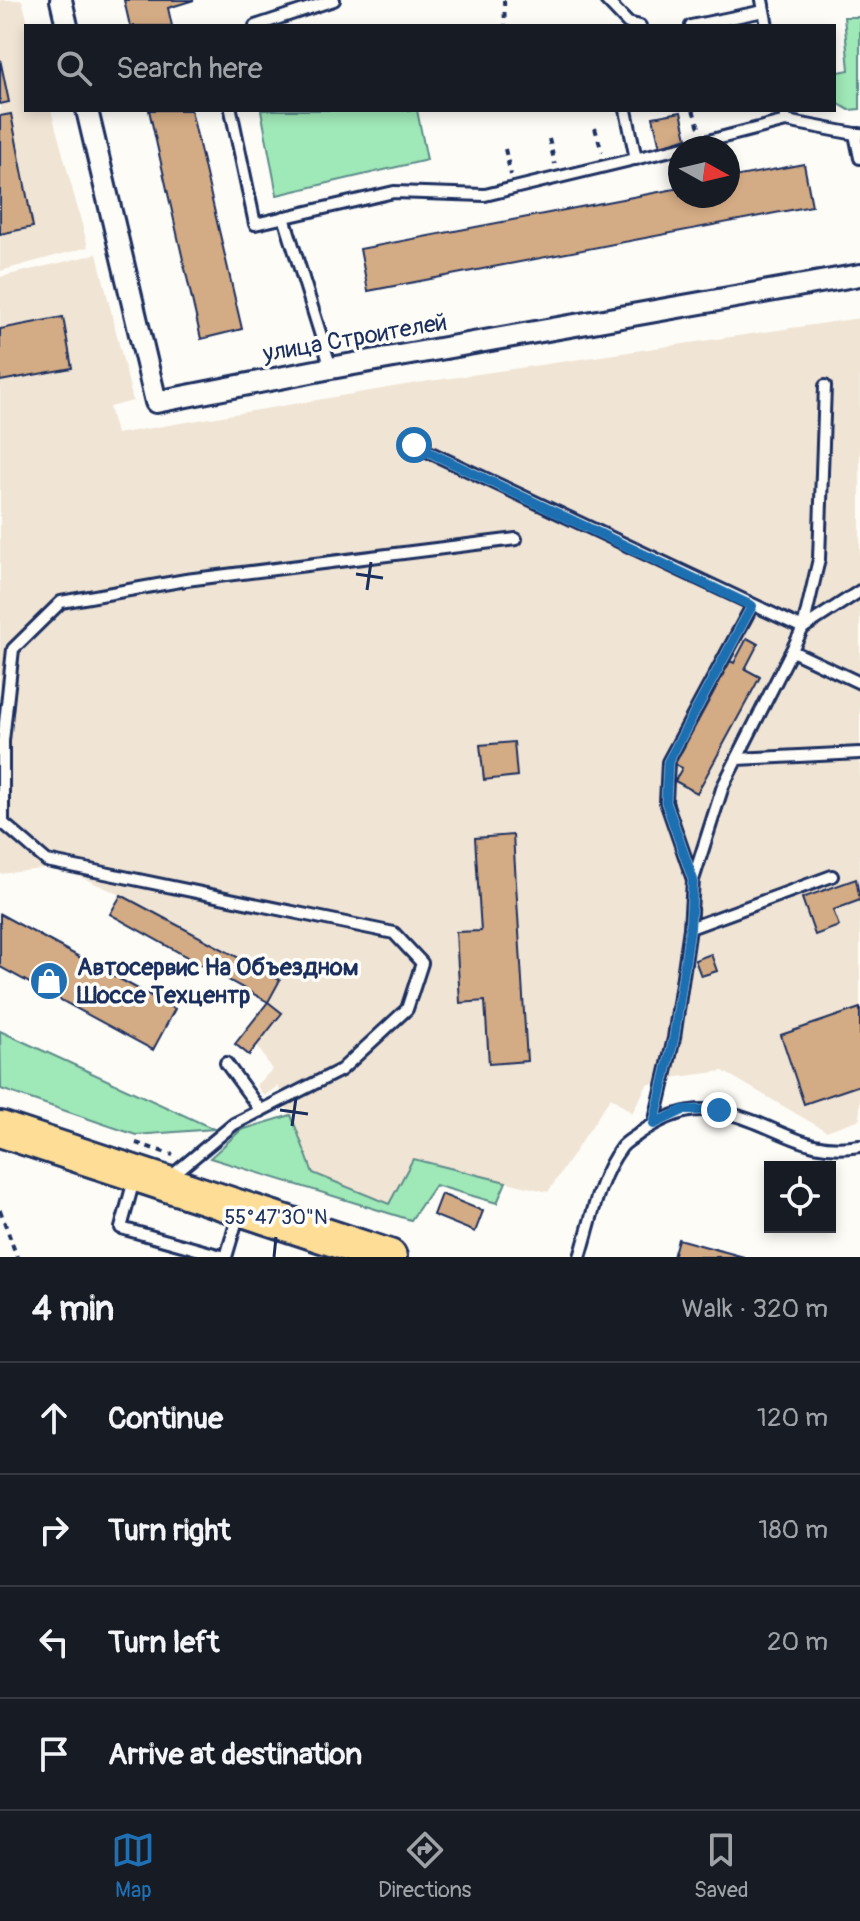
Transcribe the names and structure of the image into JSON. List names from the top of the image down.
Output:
{
  "streets": {
    "street": ["улица Строителей"]
  },
  "places": {
    "shop": ["Автосервис На Объездном Шоссе Техцентр"]
  },
  "north": "right",
  "page": {
    "search": "Search here",
    "heading": ["4 min", "Walk · 320 m"],
    "list": [
      ["Continue", "120 m"],
      ["Turn right", "180 m"],
      ["Turn left", "20 m"],
      "Arrive at destination"
    ],
    "nav": ["Map", "Directions", "Saved"]
  },
  "coordinates": ["55°47'30\"N"]
}
